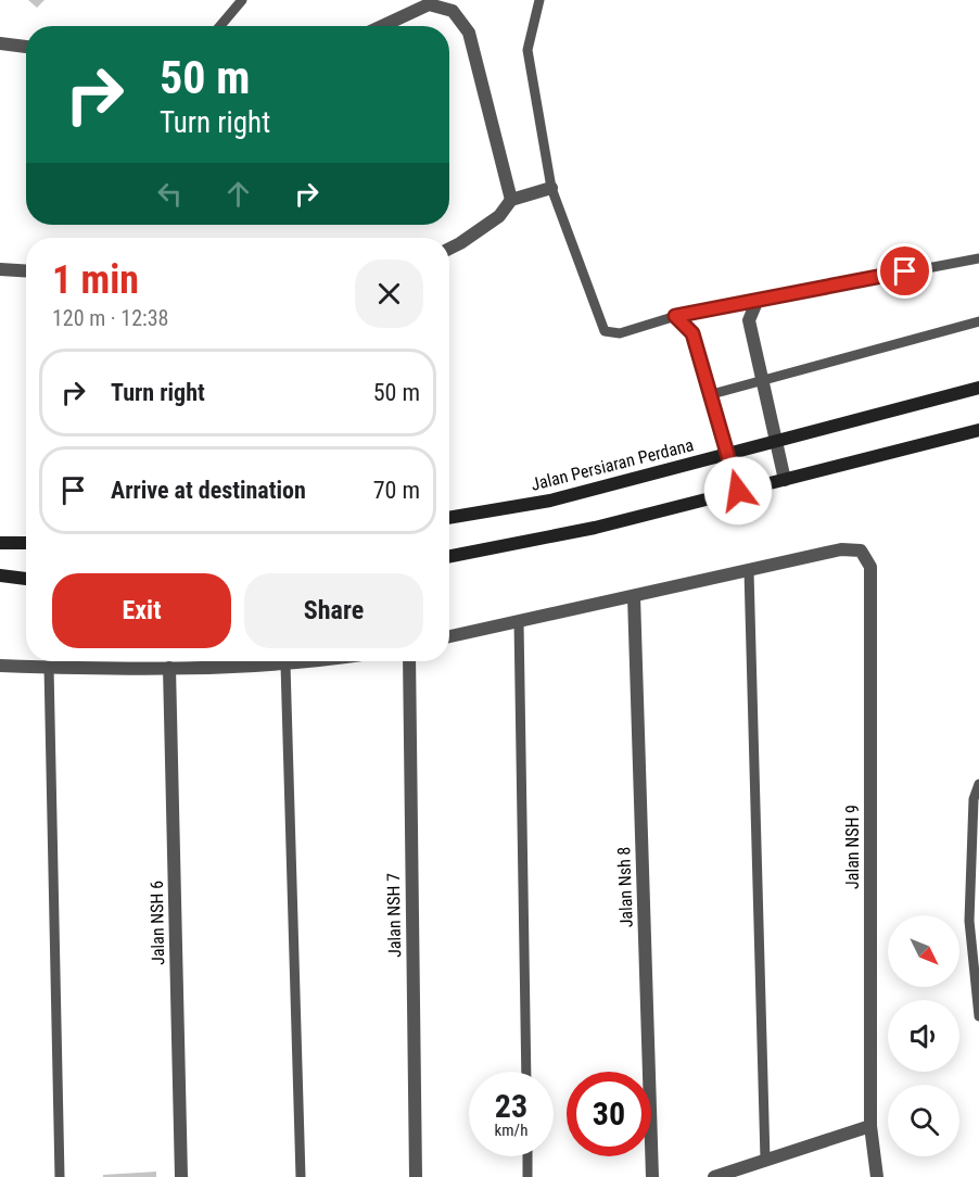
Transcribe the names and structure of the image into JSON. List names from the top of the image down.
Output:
{
  "streets": {
    "main road": ["Jalan Persiaran Perdana"],
    "street": [
      "Jalan NSH 9",
      "Jalan Nsh 8",
      "Jalan NSH 7",
      "Jalan NSH 6"
    ]
  },
  "north": "bottom right",
  "page": {
    "turn": ["50 m", "Turn right"],
    "heading": ["1 min", "120 m · 12:38"],
    "list": [
      {
        "name": "Turn right",
        "value": "50 m"
      },
      {
        "name": "Arrive at destination",
        "value": "70 m"
      }
    ],
    "buttons": ["Exit", "Share"],
    "speed": "23 km/h",
    "limit": "30"
  }
}
